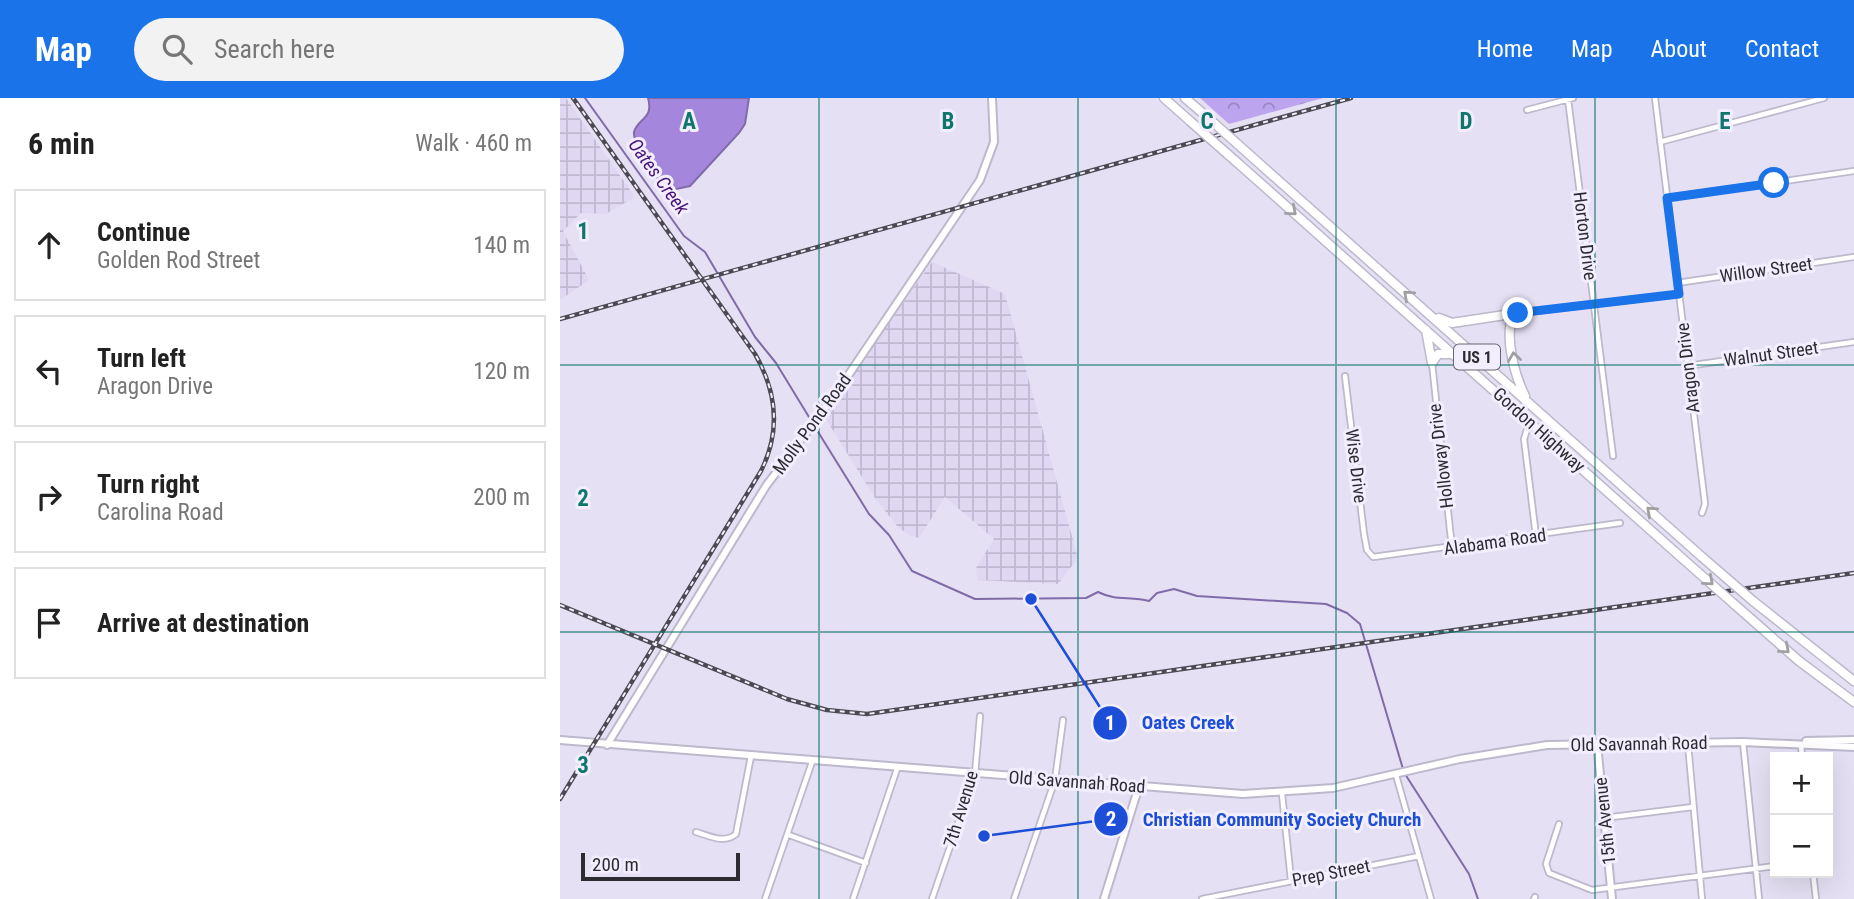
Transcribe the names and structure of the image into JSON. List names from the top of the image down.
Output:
{
  "streets": {
    "highway": ["US 1", "Gordon Highway"],
    "street": [
      "Horton Drive",
      "Willow Street",
      "Walnut Street",
      "Aragon Drive",
      "Molly Pond Road",
      "Holloway Drive",
      "Wise Drive",
      "Alabama Road",
      "Old Savannah Road",
      "7th Avenue",
      "15th Avenue",
      "Prep Street"
    ]
  },
  "crossings": [
    ["Willow Street", "Aragon Drive"],
    ["Walnut Street", "Aragon Drive"],
    ["Molly Pond Road", "Old Savannah Road"],
    ["Holloway Drive", "Alabama Road"],
    ["Wise Drive", "Alabama Road"],
    ["Old Savannah Road", "7th Avenue"],
    ["Old Savannah Road", "15th Avenue"]
  ],
  "water": ["Oates Creek"],
  "places": ["Oates Creek", "Christian Community Society Church"],
  "scale_bar": "200 m",
  "page": {
    "header": "Map",
    "search": "Search here",
    "nav": [
      "Home",
      "Map",
      "About",
      "Contact"
    ],
    "heading": ["6 min", "Walk · 460 m"],
    "list": [
      ["Continue", "Golden Rod Street", "140 m"],
      ["Turn left", "Aragon Drive", "120 m"],
      ["Turn right", "Carolina Road", "200 m"],
      "Arrive at destination"
    ],
    "map_buttons": ["+", "−"],
    "scale": "200 m"
  },
  "grid": {
    "columns": [
      "A",
      "B",
      "C",
      "D",
      "E"
    ],
    "rows": ["1", "2", "3"]
  }
}
